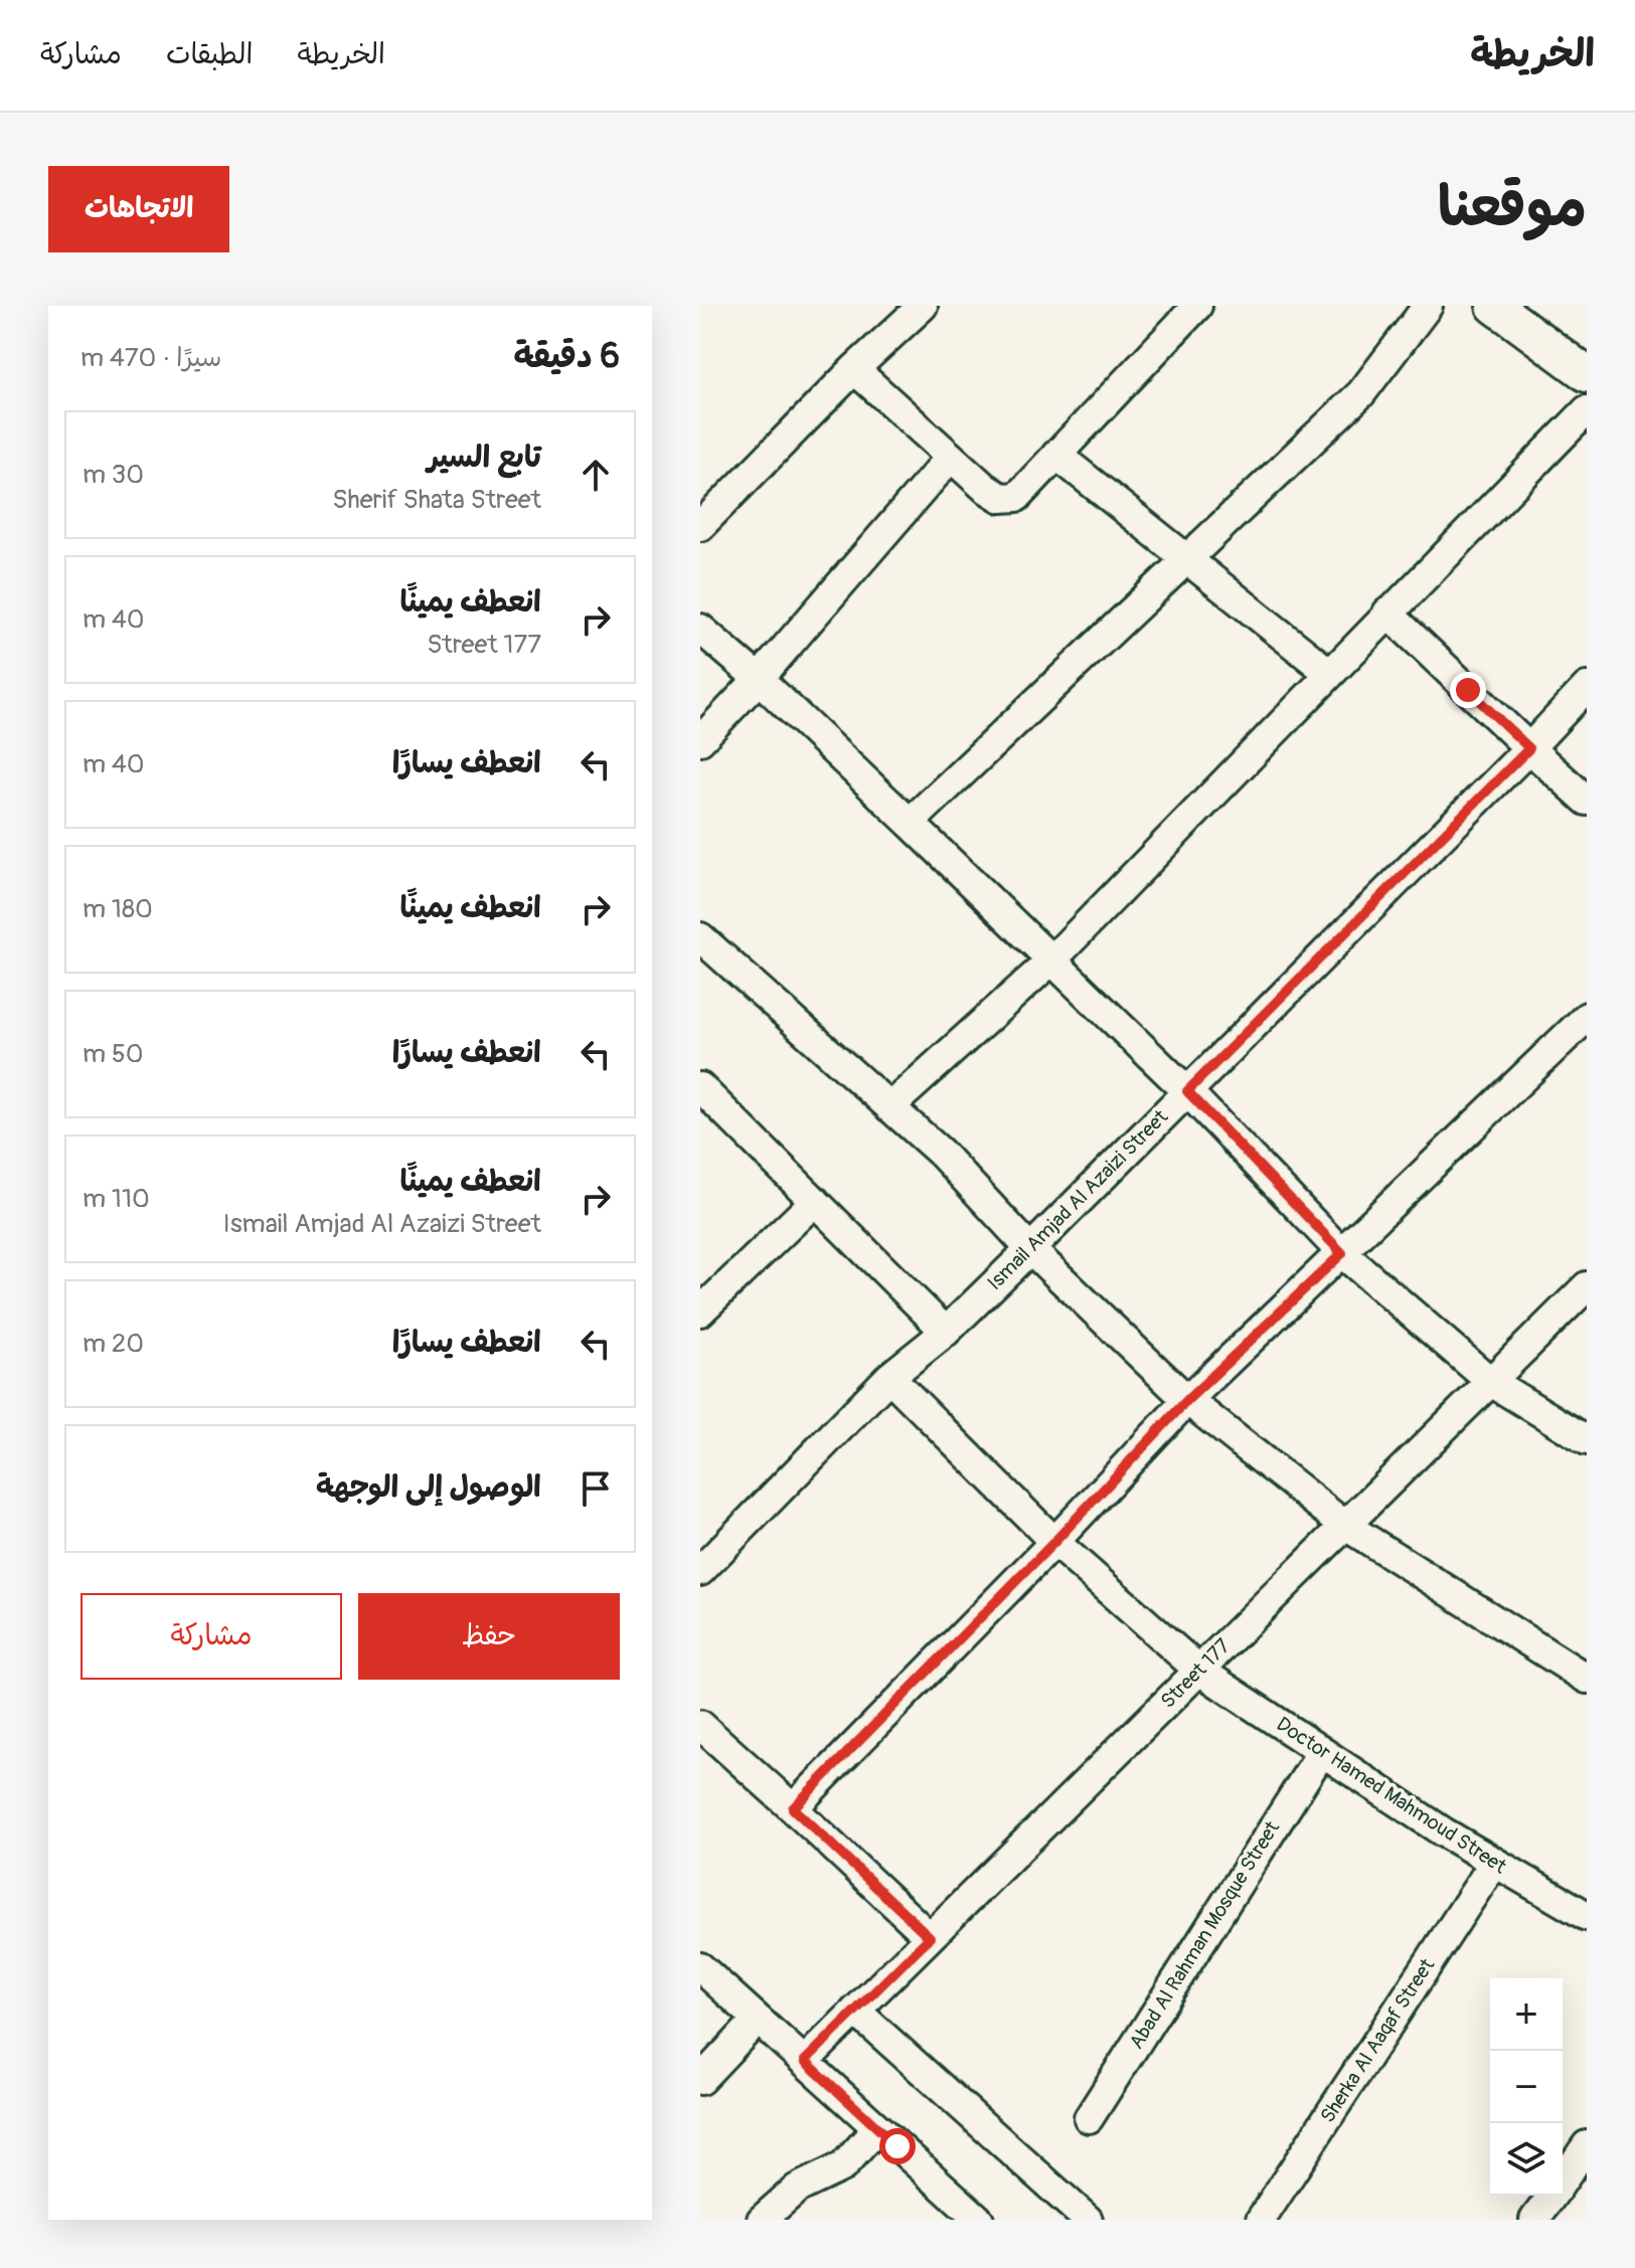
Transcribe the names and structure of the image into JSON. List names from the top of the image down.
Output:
{
  "streets": {
    "street": [
      "Ismail Amjad Al Azaizi Street",
      "Street 177",
      "Doctor Hamed Mahmoud Street",
      "Abad Al Rahman Mosque Street",
      "Sherka Al Aaqaf Street"
    ]
  },
  "crossings": [
    ["Ismail Amjad Al Azaizi Street", "Doctor Hamed Mahmoud Street"],
    ["Street 177", "Doctor Hamed Mahmoud Street"],
    ["Doctor Hamed Mahmoud Street", "Abad Al Rahman Mosque Street"],
    ["Doctor Hamed Mahmoud Street", "Sherka Al Aaqaf Street"]
  ],
  "page": {
    "header": "الخريطة",
    "nav": ["الخريطة", "الطبقات", "مشاركة"],
    "title": "موقعنا",
    "buttons": [
      "الاتجاهات",
      ["حفظ", "مشاركة"]
    ],
    "heading": ["6 دقيقة", "سيرًا · 470 m"],
    "list": [
      ["تابع السير", "Sherif Shata Street", "30 m"],
      ["انعطف يمينًا", "Street 177", "40 m"],
      ["انعطف يسارًا", "40 m"],
      ["انعطف يمينًا", "180 m"],
      ["انعطف يسارًا", "50 m"],
      ["انعطف يمينًا", "Ismail Amjad Al Azaizi Street", "110 m"],
      ["انعطف يسارًا", "20 m"],
      "الوصول إلى الوجهة"
    ],
    "map_buttons": ["+", "−"]
  }
}
